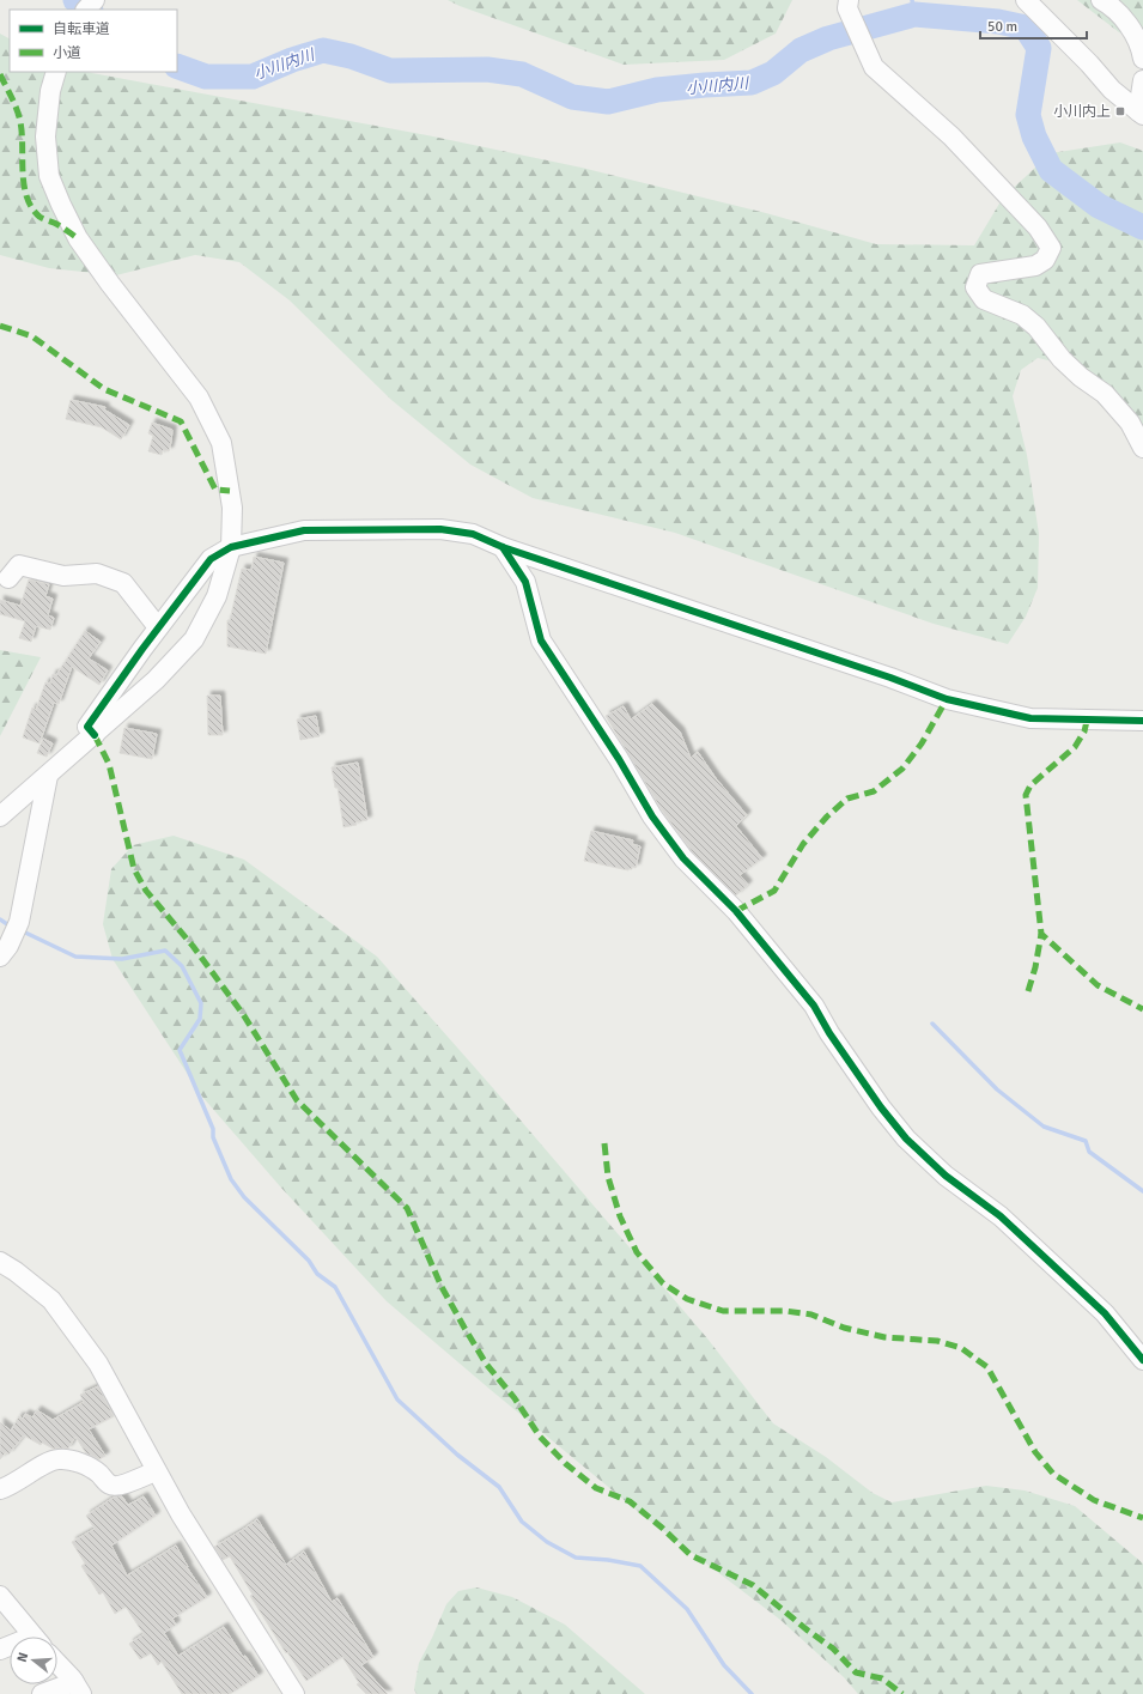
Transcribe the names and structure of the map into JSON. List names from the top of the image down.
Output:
{
  "water": ["小川内川"],
  "places": {
    "transit": ["小川内上"]
  },
  "legend": ["自転車道", "小道"],
  "scale_bar": "50 m",
  "north": "left"
}
